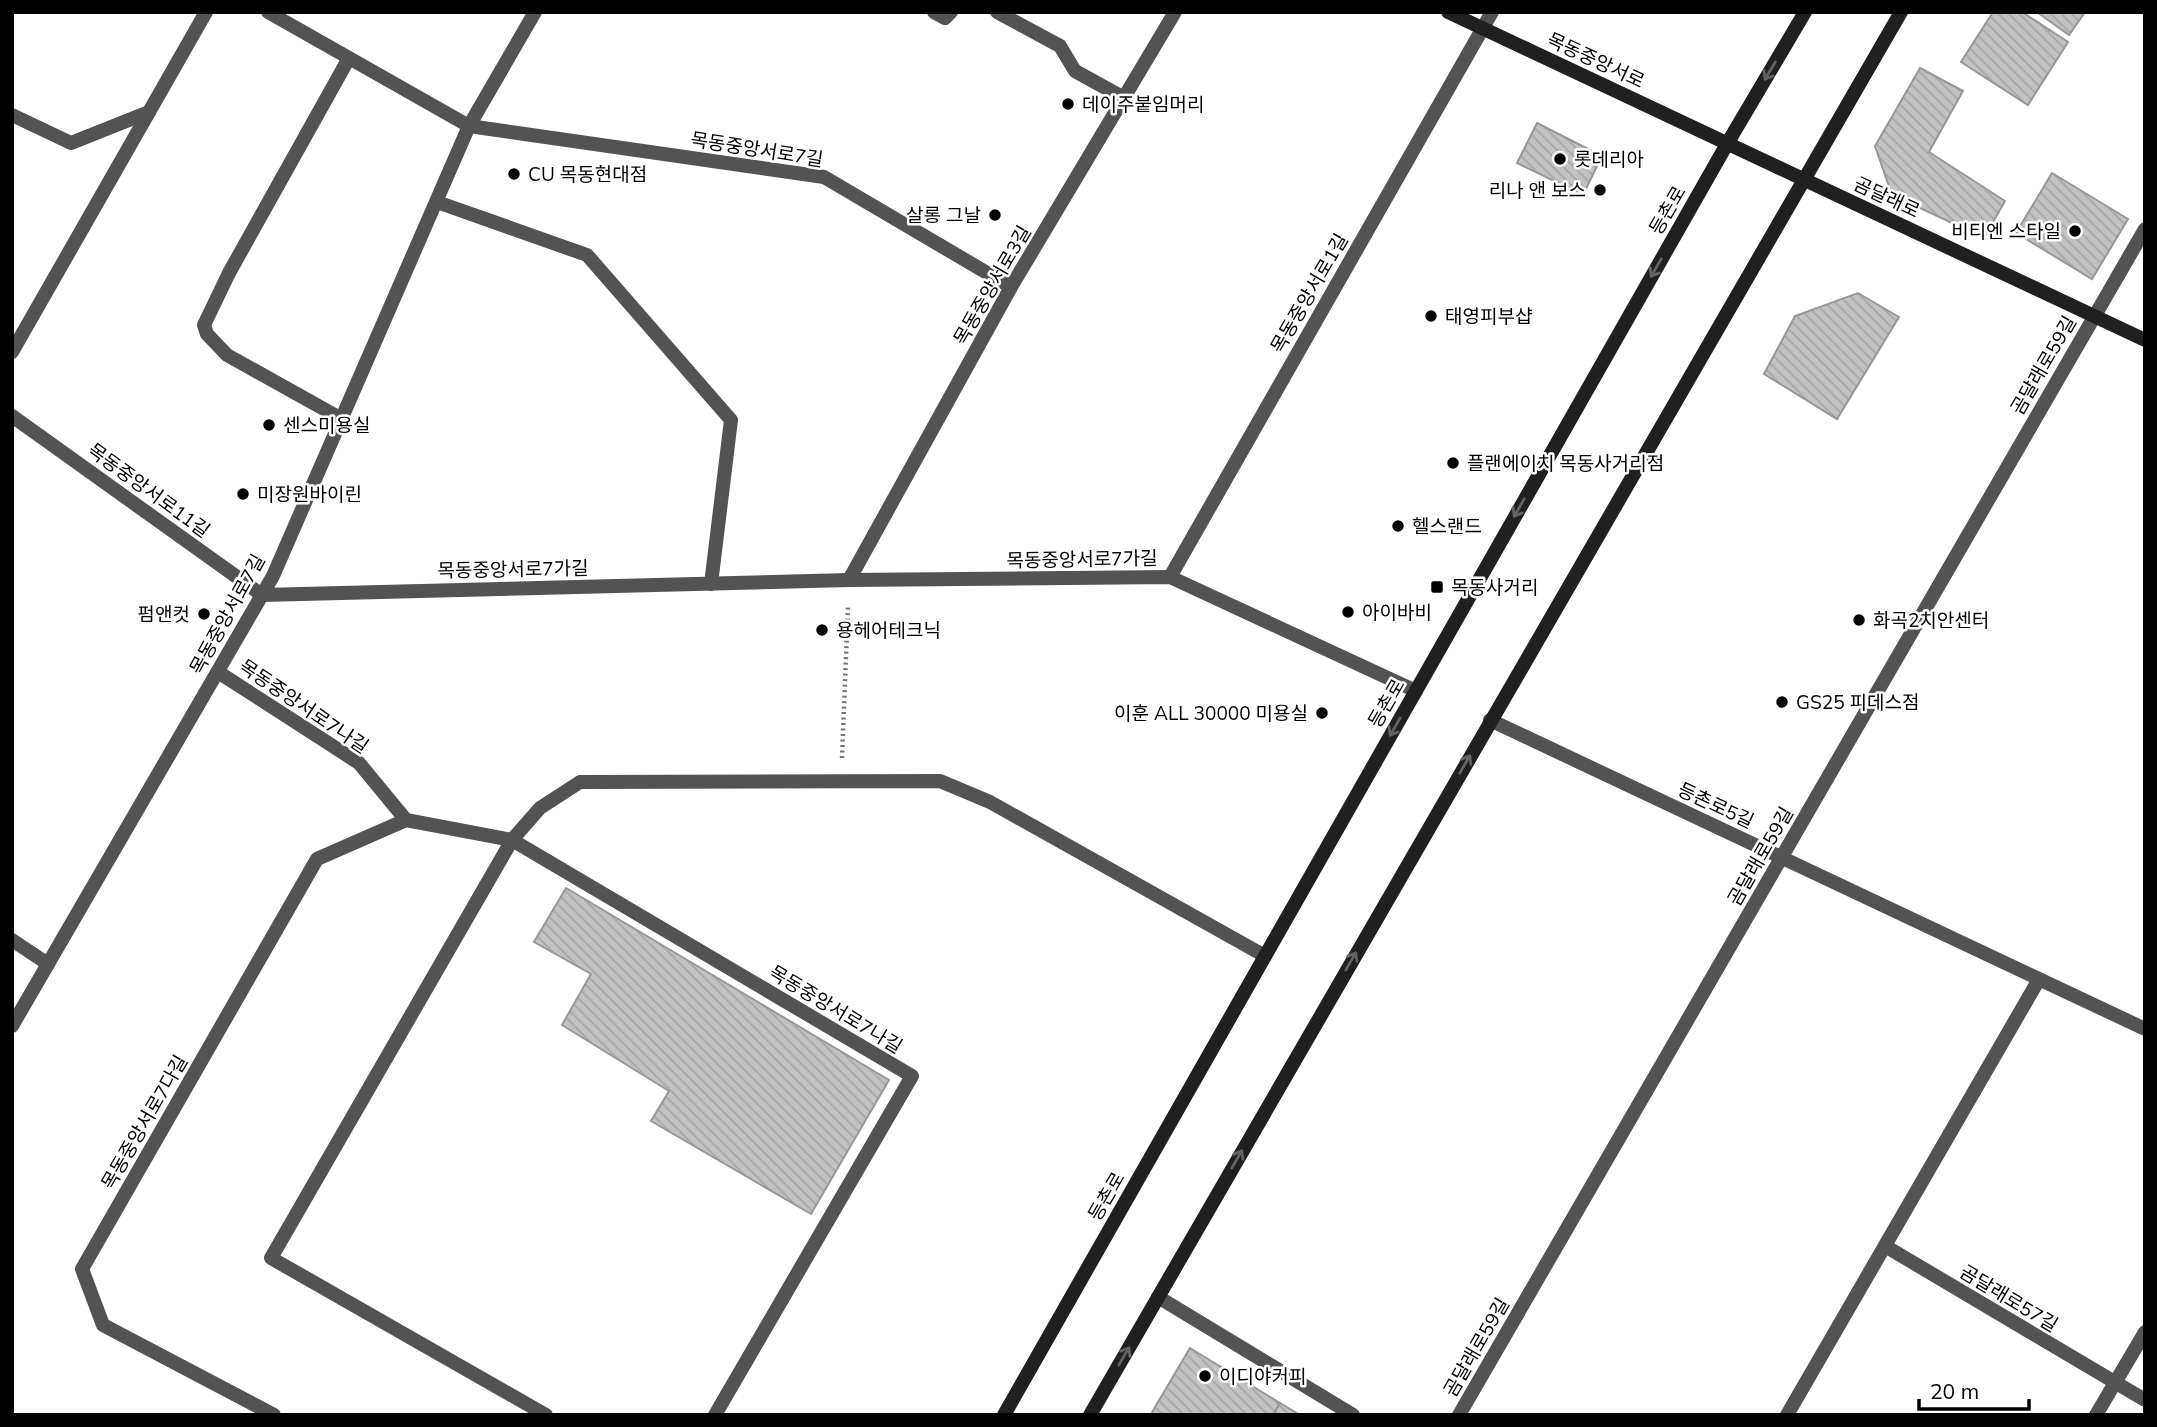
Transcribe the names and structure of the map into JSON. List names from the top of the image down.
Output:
{
  "streets": {
    "main road": ["목동중앙서로", "곰달래로", "등촌로"],
    "street": [
      "목동중앙서로7길",
      "목동중앙서로3길",
      "목동중앙서로1길",
      "곰달래로59길",
      "목동중앙서로11길",
      "목동중앙서로7가길",
      "목동중앙서로7나길",
      "등촌로5길",
      "목동중앙서로7다길",
      "곰달래로57길"
    ]
  },
  "crossings": [
    ["목동중앙서로", "곰달래로"],
    ["목동중앙서로", "등촌로"],
    ["목동중앙서로", "목동중앙서로1길"],
    ["목동중앙서로7길", "목동중앙서로3길"],
    ["목동중앙서로7길", "목동중앙서로11길"],
    ["목동중앙서로7길", "목동중앙서로7가길"],
    ["목동중앙서로7길", "목동중앙서로7나길"],
    ["곰달래로", "등촌로"],
    ["곰달래로", "곰달래로59길"],
    ["등촌로", "목동중앙서로7가길"],
    ["목동중앙서로3길", "목동중앙서로7가길"],
    ["목동중앙서로1길", "목동중앙서로7가길"],
    ["곰달래로59길", "등촌로5길"],
    ["목동중앙서로11길", "목동중앙서로7가길"],
    ["목동중앙서로7나길", "목동중앙서로7다길"]
  ],
  "places": {
    "other": [
      "데이주붙임머리",
      "롯데리아",
      "CU 목동현대점",
      "리나 앤 보스",
      "살롱 그날",
      "비티엔 스타일",
      "태영피부샵",
      "센스미용실",
      "플랜에이치 목동사거리점",
      "미장원바이린",
      "헬스랜드",
      "아이바비",
      "펌앤컷",
      "화곡2치안센터",
      "용헤어테크닉",
      "GS25 피데스점",
      "이훈 ALL 30000 미용실",
      "이디야커피"
    ],
    "transit": ["목동사거리"]
  },
  "scale_bar": "20 m"
}
